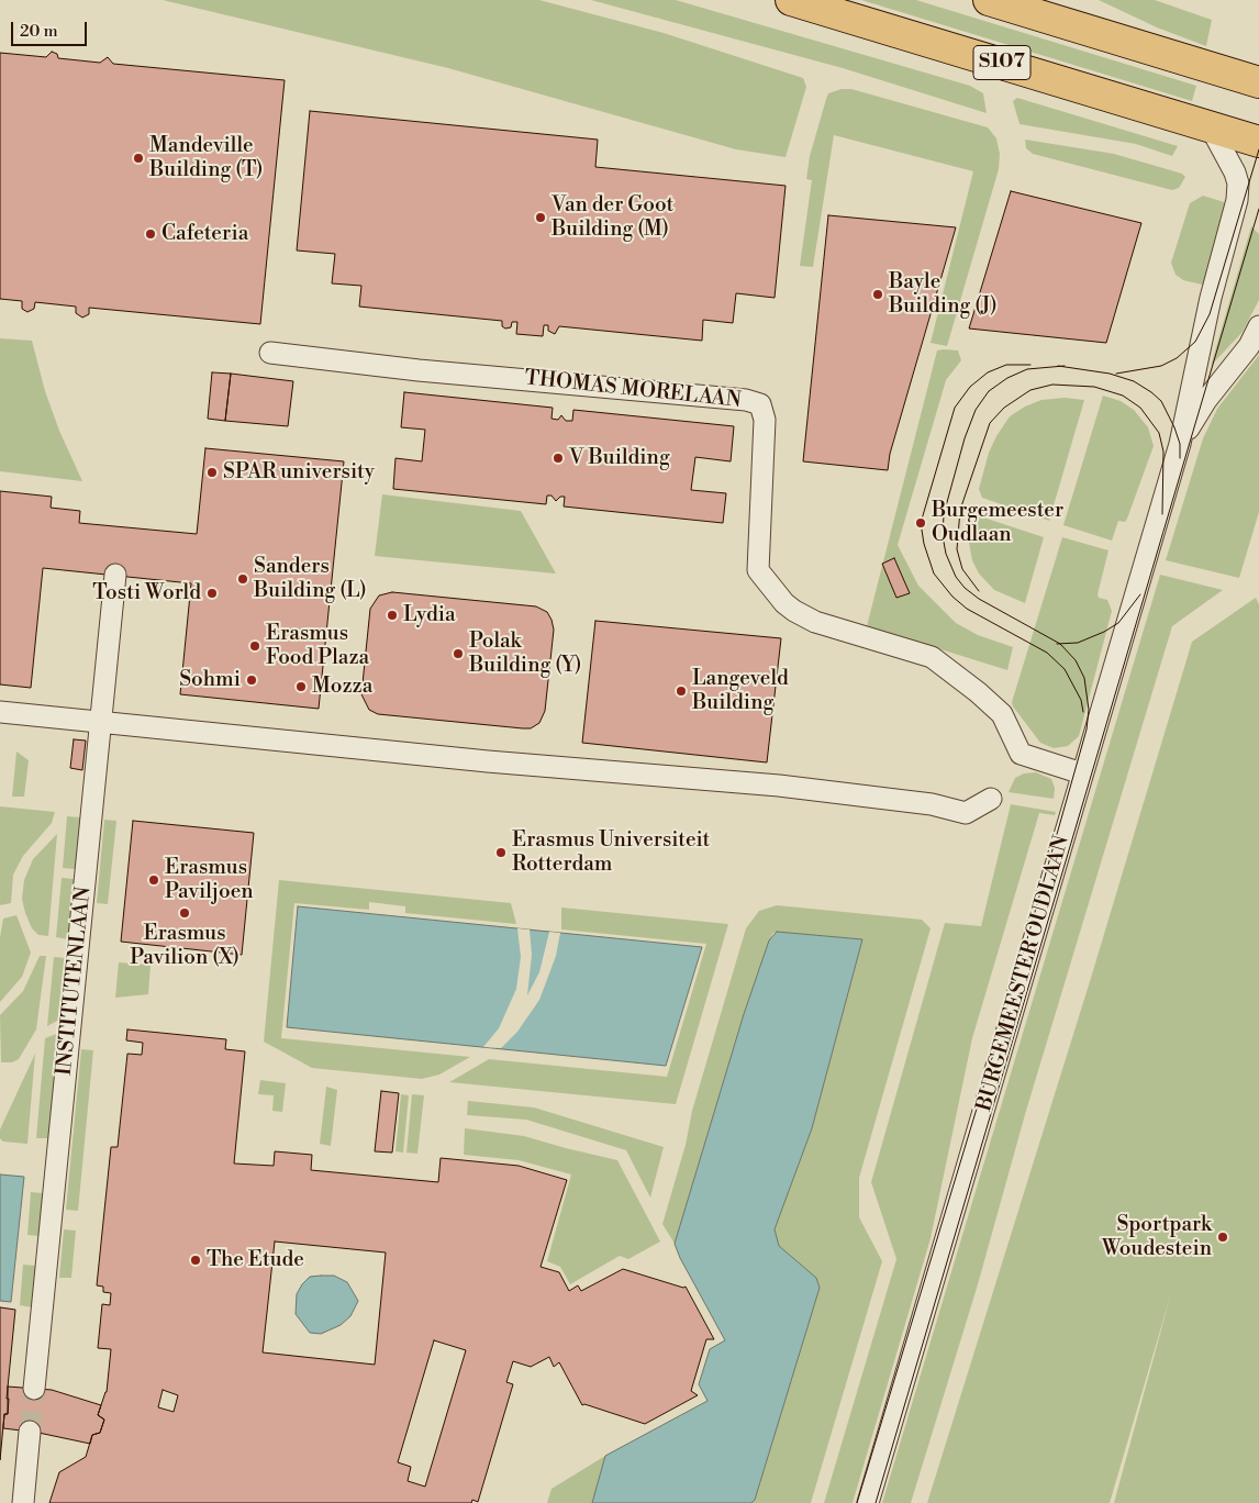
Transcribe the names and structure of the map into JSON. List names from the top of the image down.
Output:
{
  "streets": {
    "main road": ["S107"],
    "street": ["THOMAS MORELAAN", "BURGEMEESTER OUDLAAN", "INSTITUTENLAAN"]
  },
  "crossings": [
    ["S107", "BURGEMEESTER OUDLAAN"],
    ["THOMAS MORELAAN", "BURGEMEESTER OUDLAAN"]
  ],
  "places": [
    "Mandeville Building (T)",
    "Van der Goot Building (M)",
    "Cafeteria",
    "Bayle Building (J)",
    "V Building",
    "SPAR university",
    "Burgemeester Oudlaan",
    "Sanders Building (L)",
    "Tosti World",
    "Lydia",
    "Erasmus Food Plaza",
    "Polak Building (Y)",
    "Sohmi",
    "Mozza",
    "Langeveld Building",
    "Erasmus Universiteit Rotterdam",
    "Erasmus Paviljoen",
    "Erasmus Pavilion (X)",
    "Sportpark Woudestein",
    "The Etude"
  ],
  "scale_bar": "20 m"
}
